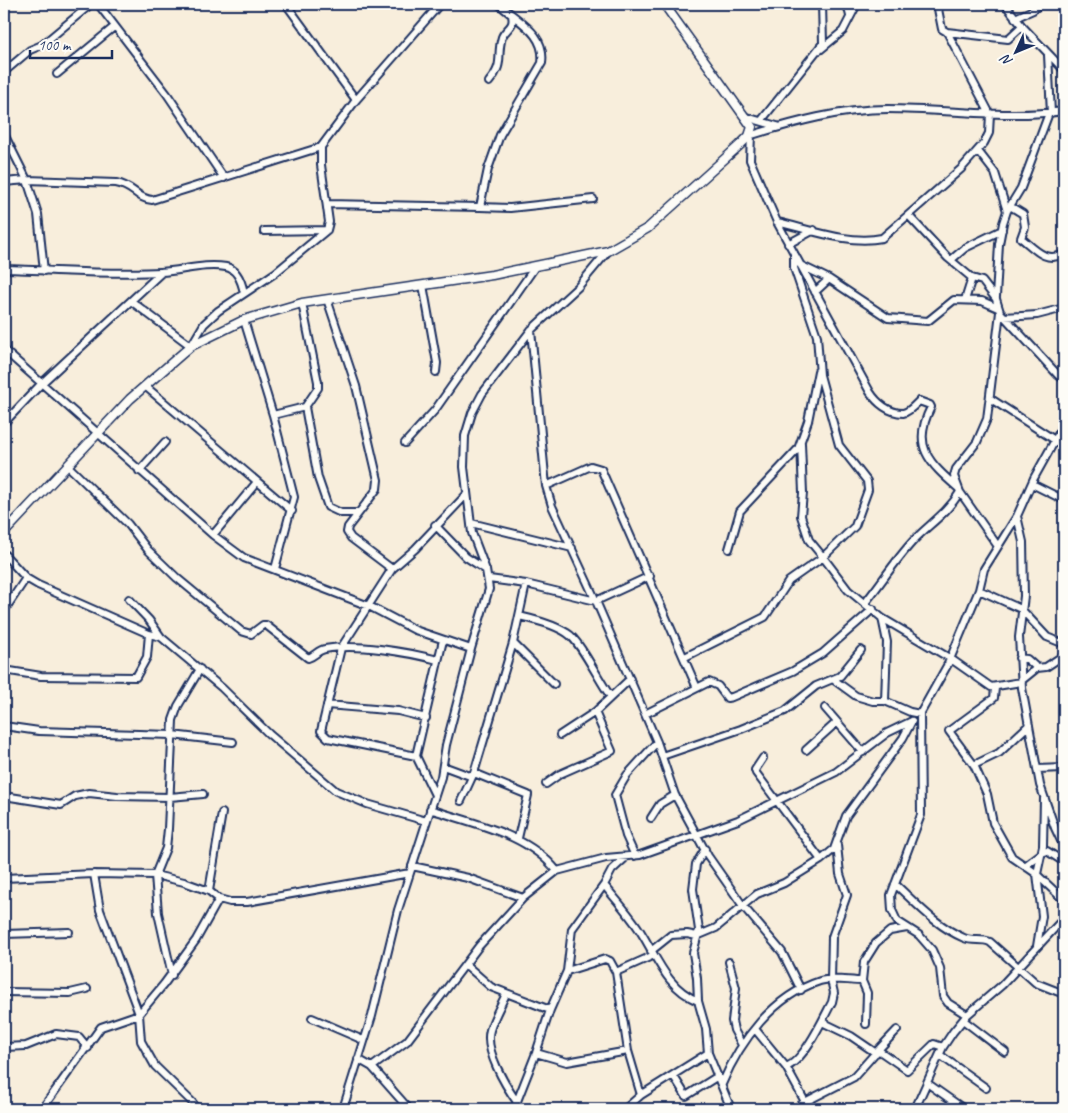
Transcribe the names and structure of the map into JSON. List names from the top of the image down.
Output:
{
  "scale_bar": "100 m",
  "north": "bottom left"
}
